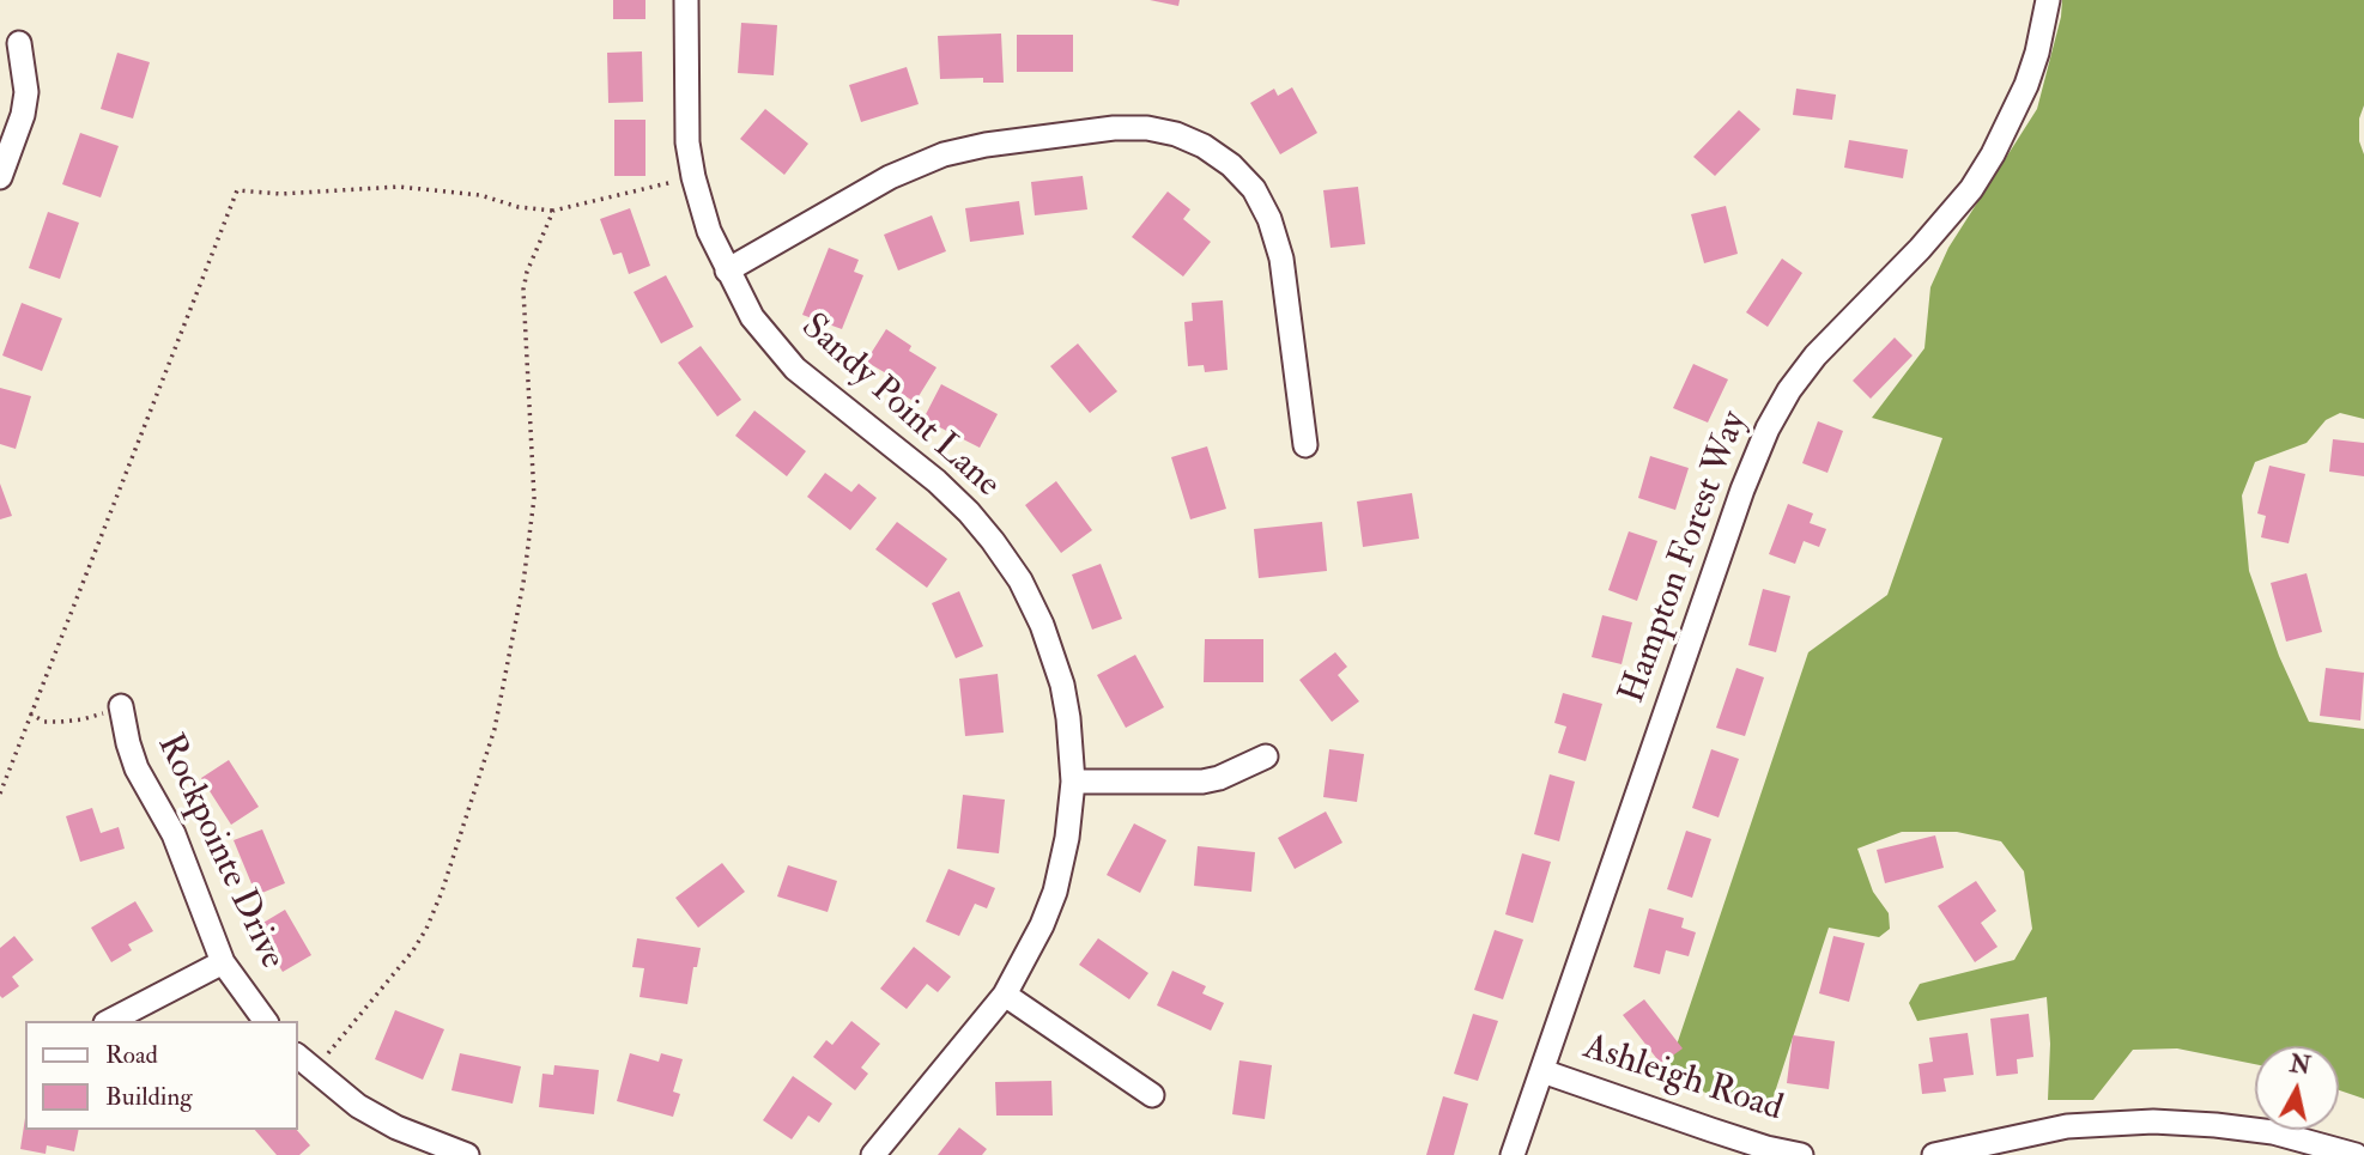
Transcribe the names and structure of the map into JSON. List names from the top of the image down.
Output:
{
  "streets": {
    "street": [
      "Sandy Point Lane",
      "Hampton Forest Way",
      "Rockpointe Drive",
      "Ashleigh Road"
    ]
  },
  "crossings": [
    ["Hampton Forest Way", "Ashleigh Road"]
  ],
  "legend": ["Road", "Building"],
  "north": "top"
}
